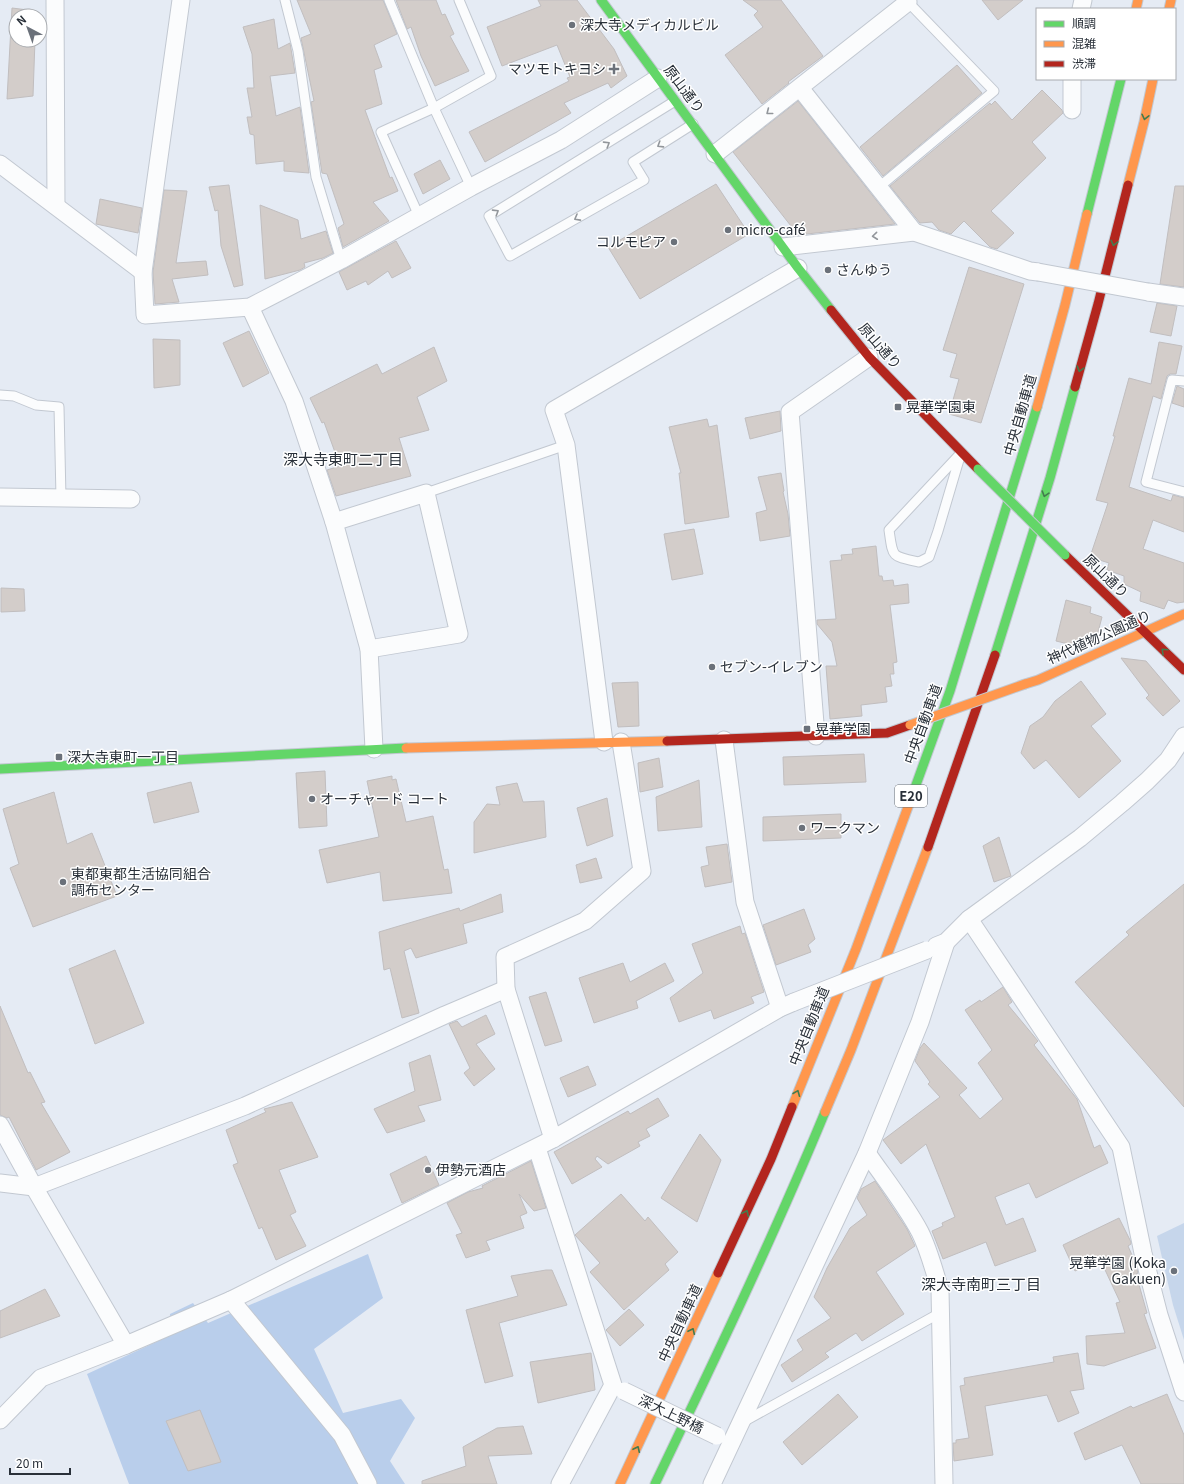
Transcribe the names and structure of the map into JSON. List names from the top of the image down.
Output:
{
  "streets": {
    "main road": [
      "原山通り",
      "中央自動車道",
      "神代植物公園通り",
      "E20"
    ],
    "street": ["深大上野橋"]
  },
  "crossings": [
    ["原山通り", "神代植物公園通り"]
  ],
  "districts": ["深大寺東町二丁目", "深大寺南町三丁目"],
  "places": {
    "other": [
      "深大寺メディカルビル",
      "micro-café",
      "コルモピア",
      "さんゆう",
      "セブン-イレブン",
      "オーチャード コート",
      "ワークマン",
      "東都東都生活協同組合 調布センター",
      "伊勢元酒店",
      "晃華学園 (Koka Gakuen)"
    ],
    "health": ["マツモトキヨシ"],
    "transit": ["晃華学園東", "晃華学園", "深大寺東町一丁目"]
  },
  "legend": ["順調", "混雑", "渋滞"],
  "scale_bar": "20 m",
  "north": "top left"
}
